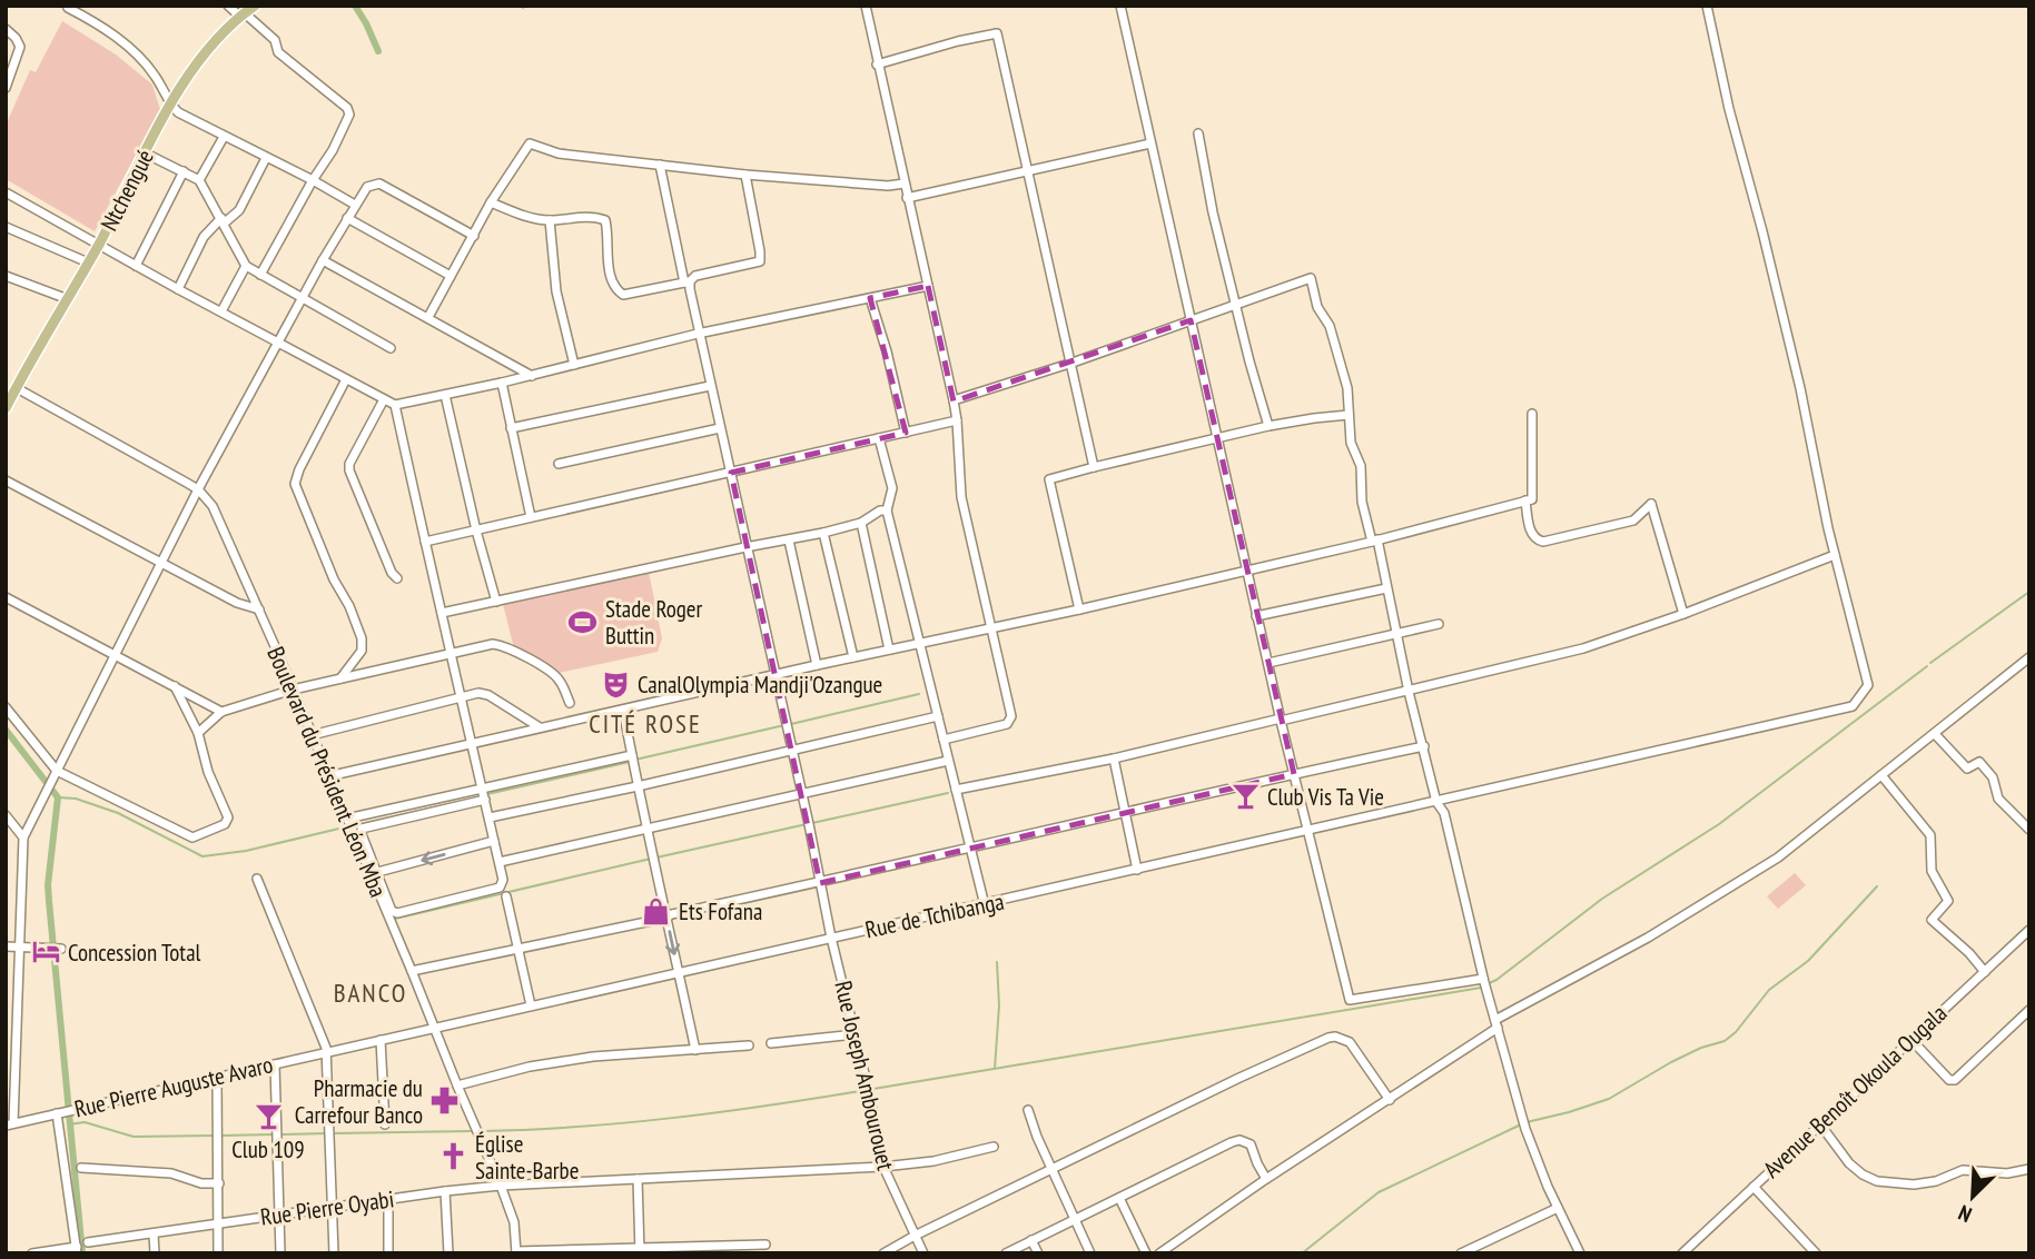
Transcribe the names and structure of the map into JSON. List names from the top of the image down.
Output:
{
  "streets": {
    "main road": ["Ntchengué"],
    "street": [
      "Boulevard du Président Léon Mba",
      "Rue de Tchibanga",
      "Rue Joseph Ambourouet",
      "Rue Pierre Auguste Avaro",
      "Avenue Benoît Okoula Ougala",
      "Rue Pierre Oyabi"
    ]
  },
  "crossings": [
    ["Ntchengué", "Boulevard du Président Léon Mba"],
    ["Boulevard du Président Léon Mba", "Rue de Tchibanga"],
    ["Boulevard du Président Léon Mba", "Rue Pierre Auguste Avaro"],
    ["Boulevard du Président Léon Mba", "Rue Pierre Oyabi"],
    ["Rue de Tchibanga", "Rue Joseph Ambourouet"],
    ["Rue de Tchibanga", "Rue Pierre Auguste Avaro"],
    ["Rue Joseph Ambourouet", "Rue Pierre Oyabi"]
  ],
  "districts": ["CITÉ ROSE", "BANCO"],
  "places": {
    "sports": ["Stade Roger Buttin"],
    "theatre": ["CanalOlympia Mandji'Ozangue"],
    "bar": ["Club Vis Ta Vie", "Club 109"],
    "shop": ["Ets Fofana"],
    "hotel": ["Concession Total"],
    "pharmacy": ["Pharmacie du Carrefour Banco"],
    "church": ["Église Sainte-Barbe"]
  },
  "north": "bottom left"
}
